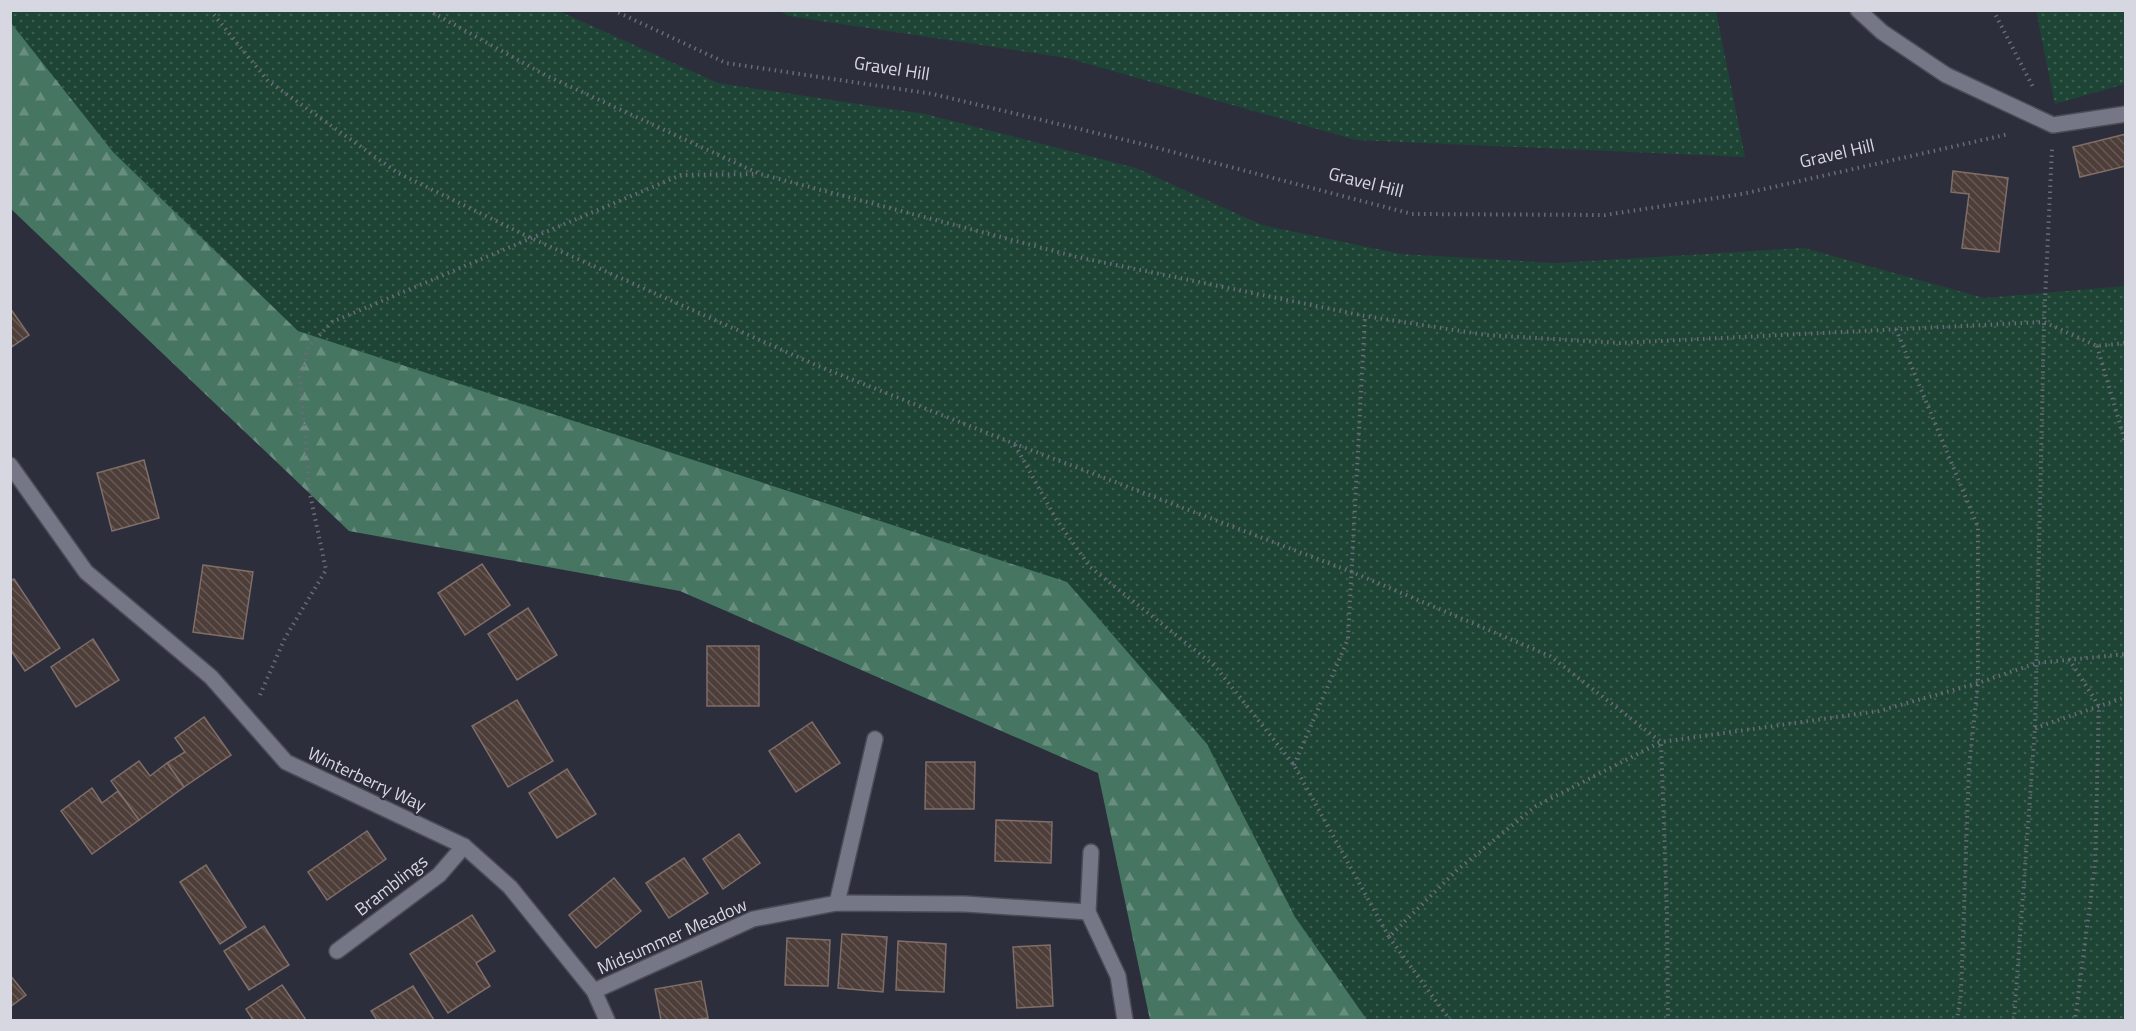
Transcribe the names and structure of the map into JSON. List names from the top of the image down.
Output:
{
  "streets": {
    "street": ["Winterberry Way", "Bramblings", "Midsummer Meadow"],
    "path": ["Gravel Hill"]
  },
  "crossings": [
    ["Winterberry Way", "Bramblings"],
    ["Winterberry Way", "Midsummer Meadow"]
  ]
}
